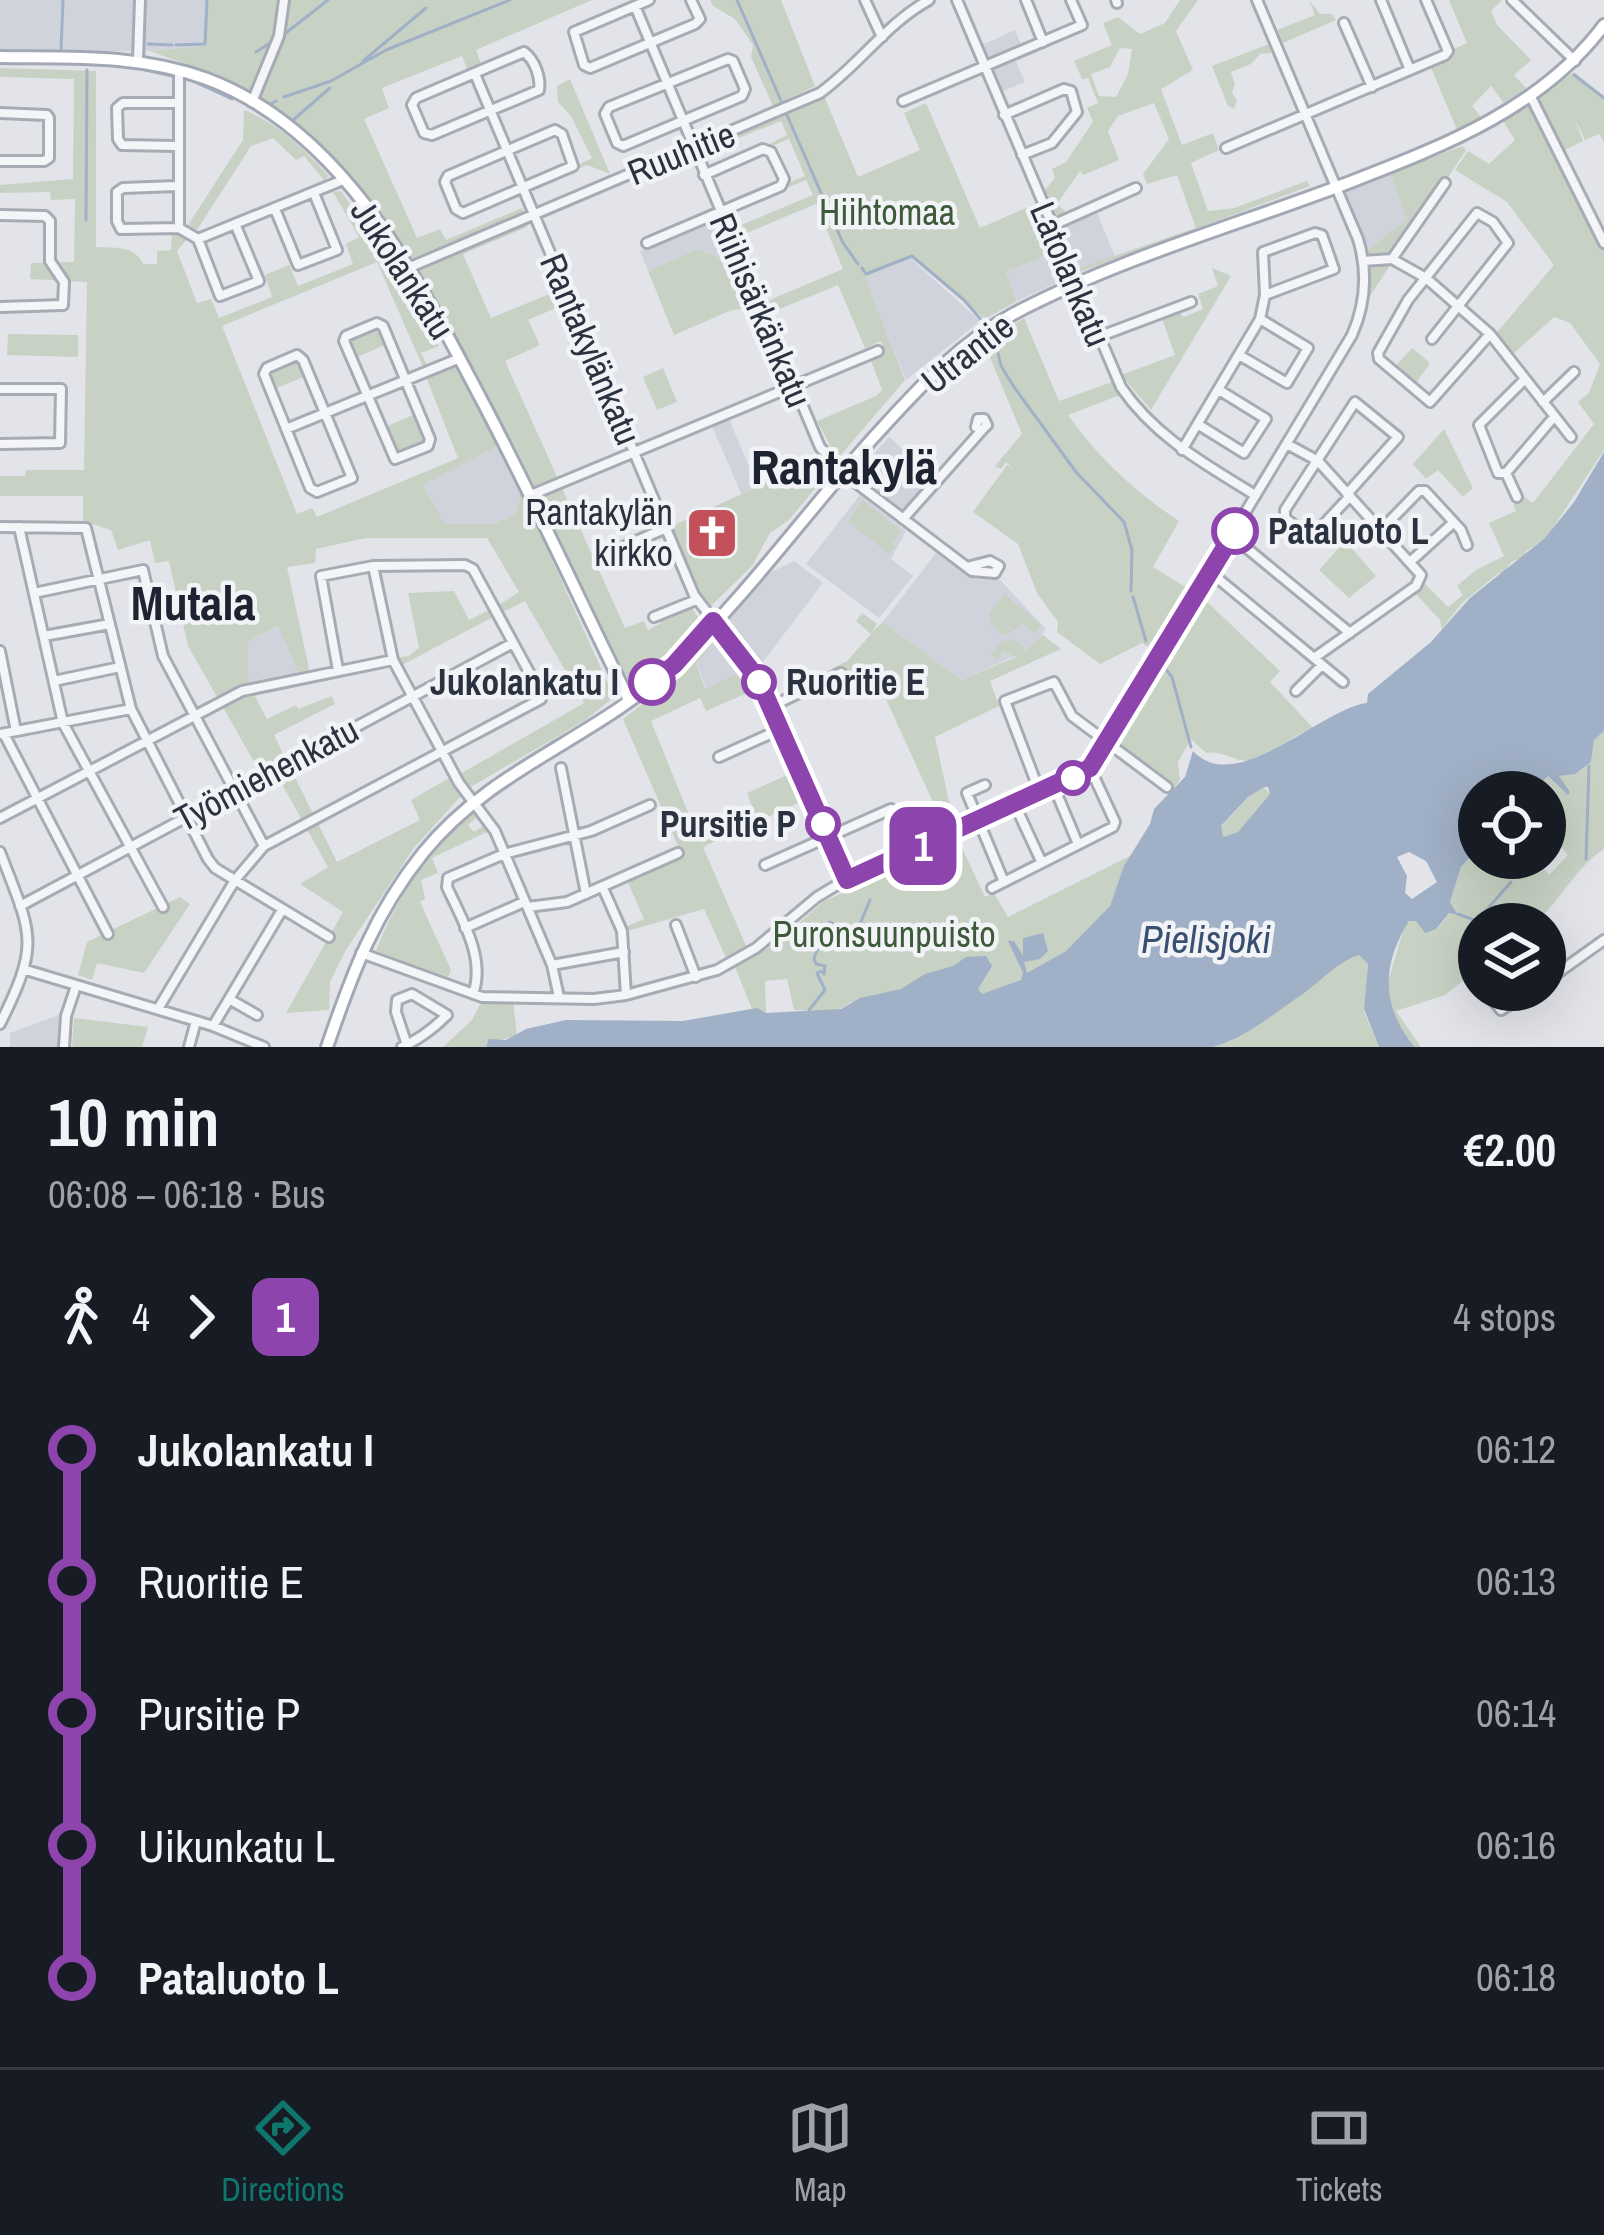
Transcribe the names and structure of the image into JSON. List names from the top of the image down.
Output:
{
  "streets": {
    "main road": ["Jukolankatu", "Utrantie"],
    "street": [
      "Ruuhitie",
      "Latolankatu",
      "Riihisärkänkatu",
      "Rantakylänkatu",
      "Työmiehenkatu"
    ]
  },
  "crossings": [
    ["Ruuhitie", "Jukolankatu"],
    ["Ruuhitie", "Riihisärkänkatu"],
    ["Ruuhitie", "Rantakylänkatu"],
    ["Jukolankatu", "Utrantie"],
    ["Latolankatu", "Utrantie"],
    ["Riihisärkänkatu", "Utrantie"],
    ["Rantakylänkatu", "Utrantie"]
  ],
  "districts": ["Rantakylä", "Mutala"],
  "water": ["Pielisjoki"],
  "parks": ["Hiihtomaa", "Puronsuunpuisto"],
  "places": {
    "other": [
      "Pataluoto L",
      "Jukolankatu I",
      "Ruoritie E",
      "Pursitie P"
    ],
    "church": ["Rantakylän kirkko"]
  },
  "lines": ["bus line 1"],
  "page": {
    "on_map": "1",
    "heading": ["10 min", "06:08 – 06:18 · Bus", "€2.00"],
    "legs": ["4", "1", "4 stops"],
    "list": [
      {
        "name": "Jukolankatu I",
        "value": "06:12"
      },
      {
        "name": "Ruoritie E",
        "value": "06:13"
      },
      {
        "name": "Pursitie P",
        "value": "06:14"
      },
      {
        "name": "Uikunkatu L",
        "value": "06:16"
      },
      {
        "name": "Pataluoto L",
        "value": "06:18"
      }
    ],
    "tabs": ["Directions", "Map", "Tickets"]
  }
}
